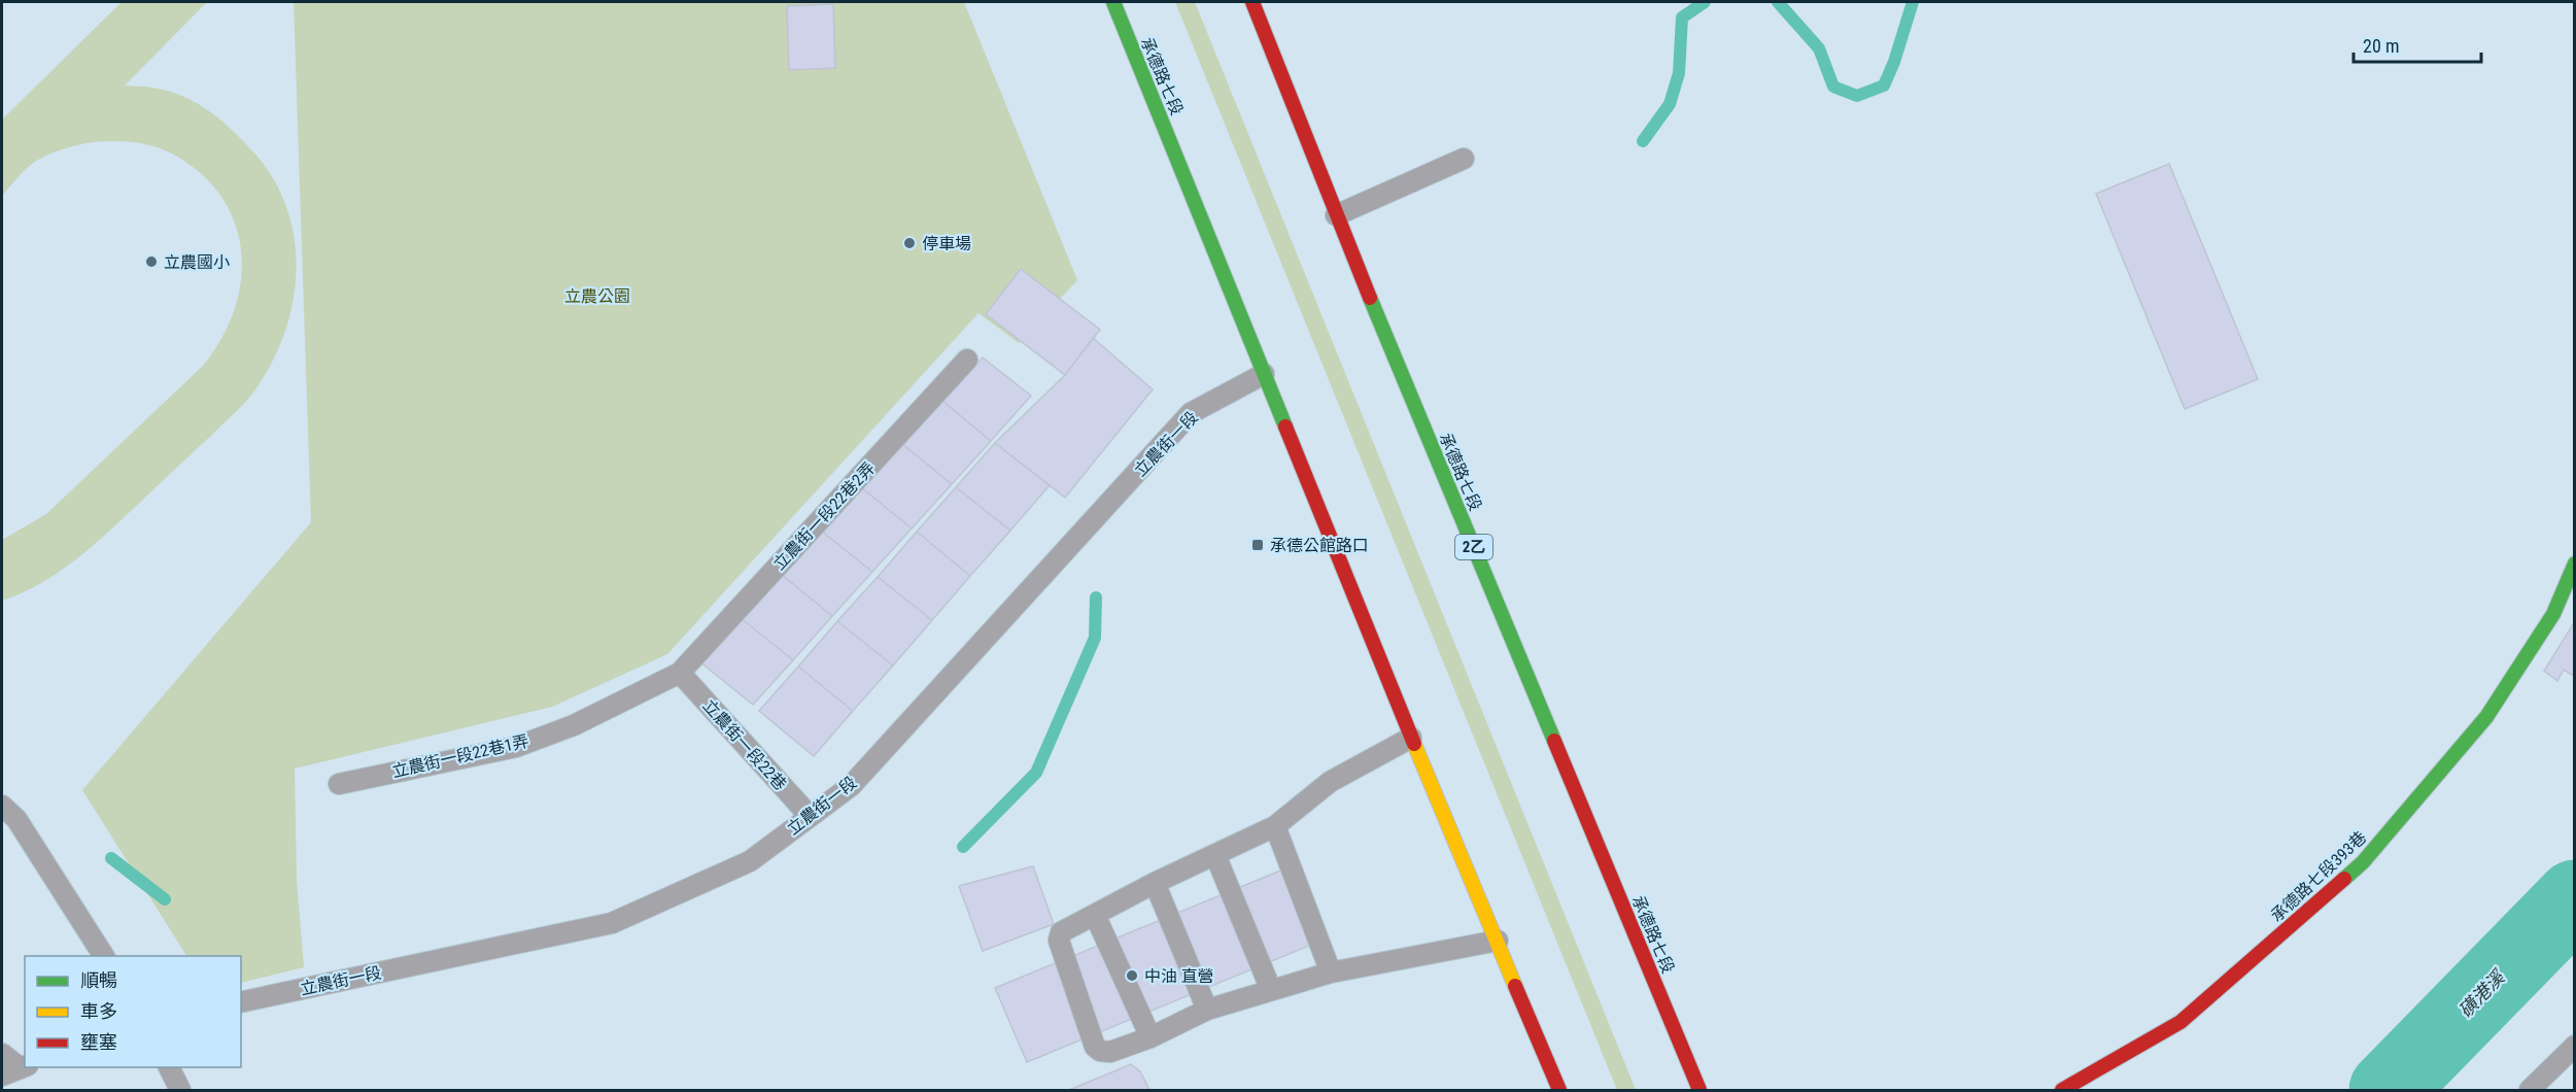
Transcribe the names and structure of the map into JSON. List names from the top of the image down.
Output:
{
  "streets": {
    "main road": ["承德路七段", "2乙", "承德路七段393巷"],
    "lane": [
      "立農街一段",
      "立農街一段22巷2弄",
      "立農街一段22巷",
      "立農街一段22巷1弄"
    ]
  },
  "crossings": [
    ["承德路七段", "立農街一段"],
    ["立農街一段", "立農街一段22巷"],
    ["立農街一段22巷2弄", "立農街一段22巷"],
    ["立農街一段22巷2弄", "立農街一段22巷1弄"],
    ["立農街一段22巷", "立農街一段22巷1弄"]
  ],
  "water": ["磺港溪"],
  "parks": ["立農公園"],
  "places": {
    "other": ["停車場", "立農國小", "中油 直營"],
    "transit": ["承德公館路口"]
  },
  "legend": ["順暢", "車多", "壅塞"],
  "scale_bar": "20 m"
}
